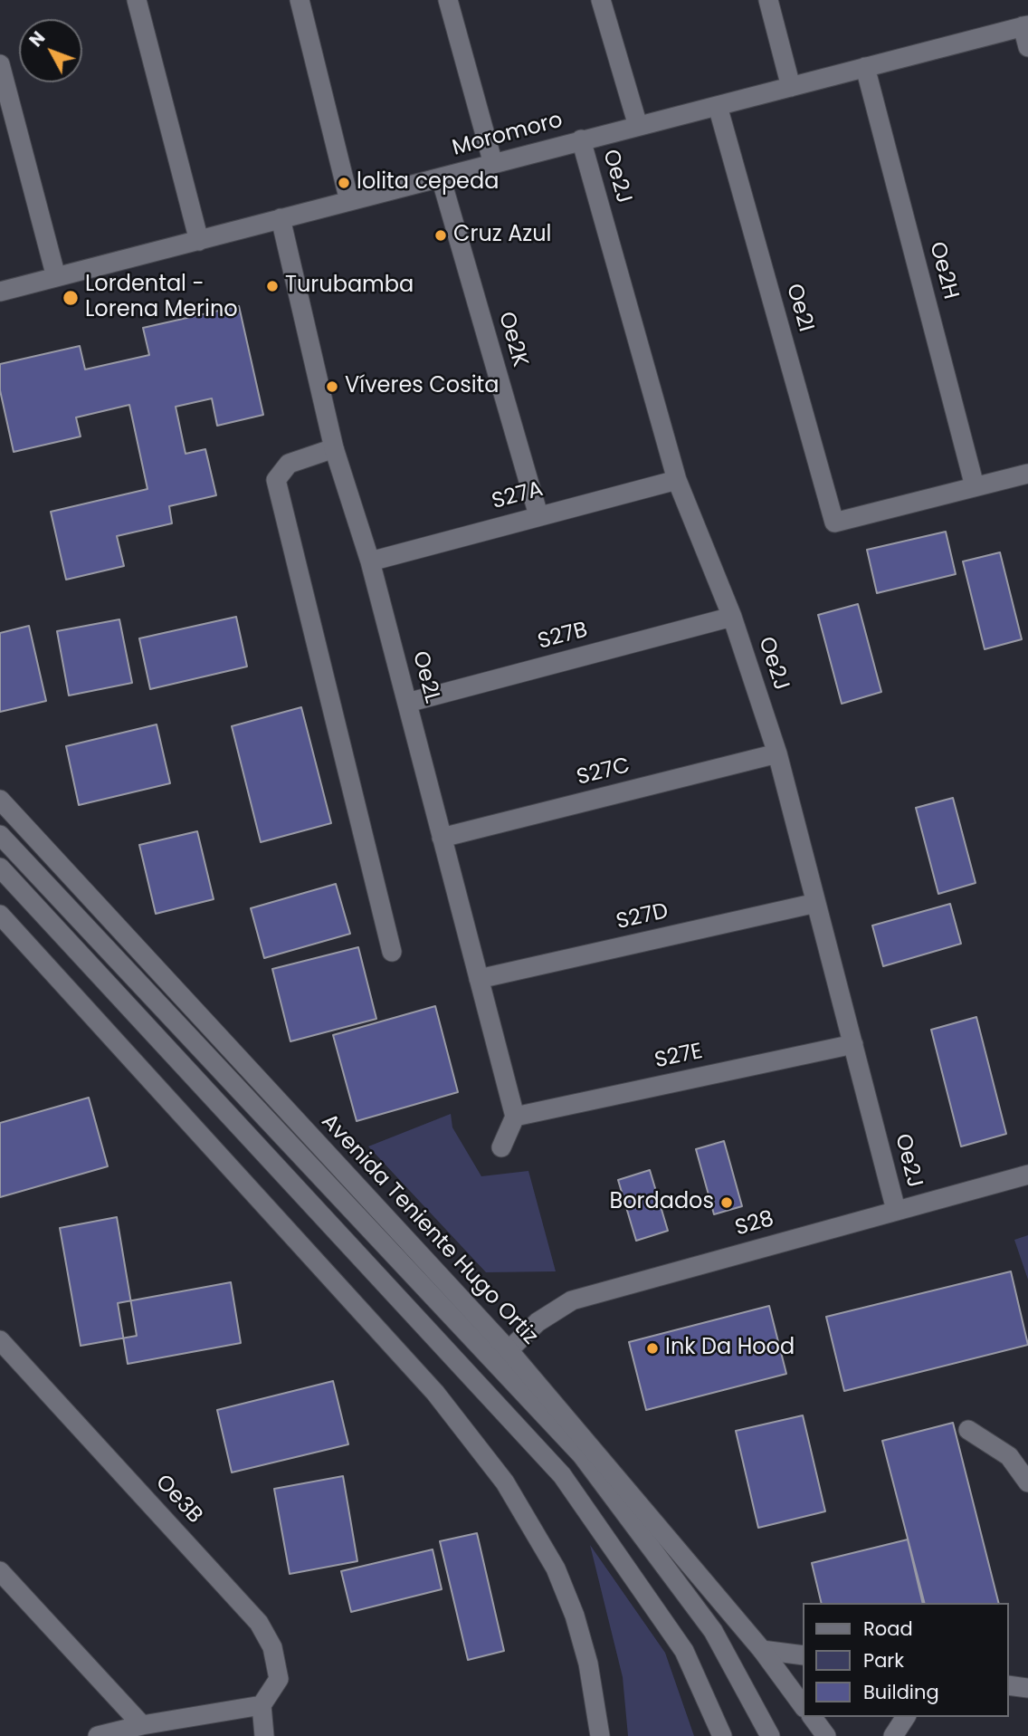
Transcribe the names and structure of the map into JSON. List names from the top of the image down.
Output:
{
  "streets": {
    "street": [
      "Moromoro",
      "Oe2J",
      "Oe2H",
      "Oe2I",
      "Oe2K",
      "S27A",
      "S27B",
      "Oe2L",
      "S27C",
      "S27D",
      "S27E",
      "S28",
      "Avenida Teniente Hugo Ortiz",
      "Oe3B"
    ]
  },
  "crossings": [
    ["Moromoro", "Oe2J"],
    ["Moromoro", "Oe2H"],
    ["Moromoro", "Oe2I"],
    ["Moromoro", "Oe2K"],
    ["Moromoro", "Oe2L"],
    ["Oe2J", "S27A"],
    ["Oe2J", "S27B"],
    ["Oe2J", "S27C"],
    ["Oe2J", "S27D"],
    ["Oe2J", "S27E"],
    ["Oe2J", "S28"],
    ["Oe2H", "Oe2I"],
    ["Oe2K", "S27A"],
    ["S27A", "Oe2L"],
    ["S27B", "Oe2L"],
    ["Oe2L", "S27C"],
    ["Oe2L", "S27D"],
    ["Oe2L", "S27E"],
    ["S28", "Avenida Teniente Hugo Ortiz"]
  ],
  "places": [
    "lolita cepeda",
    "Cruz Azul",
    "Turubamba",
    "Lordental - Lorena Merino",
    "Víveres Cosita",
    "Bordados",
    "Ink Da Hood"
  ],
  "legend": ["Road", "Park", "Building"],
  "north": "top left"
}
